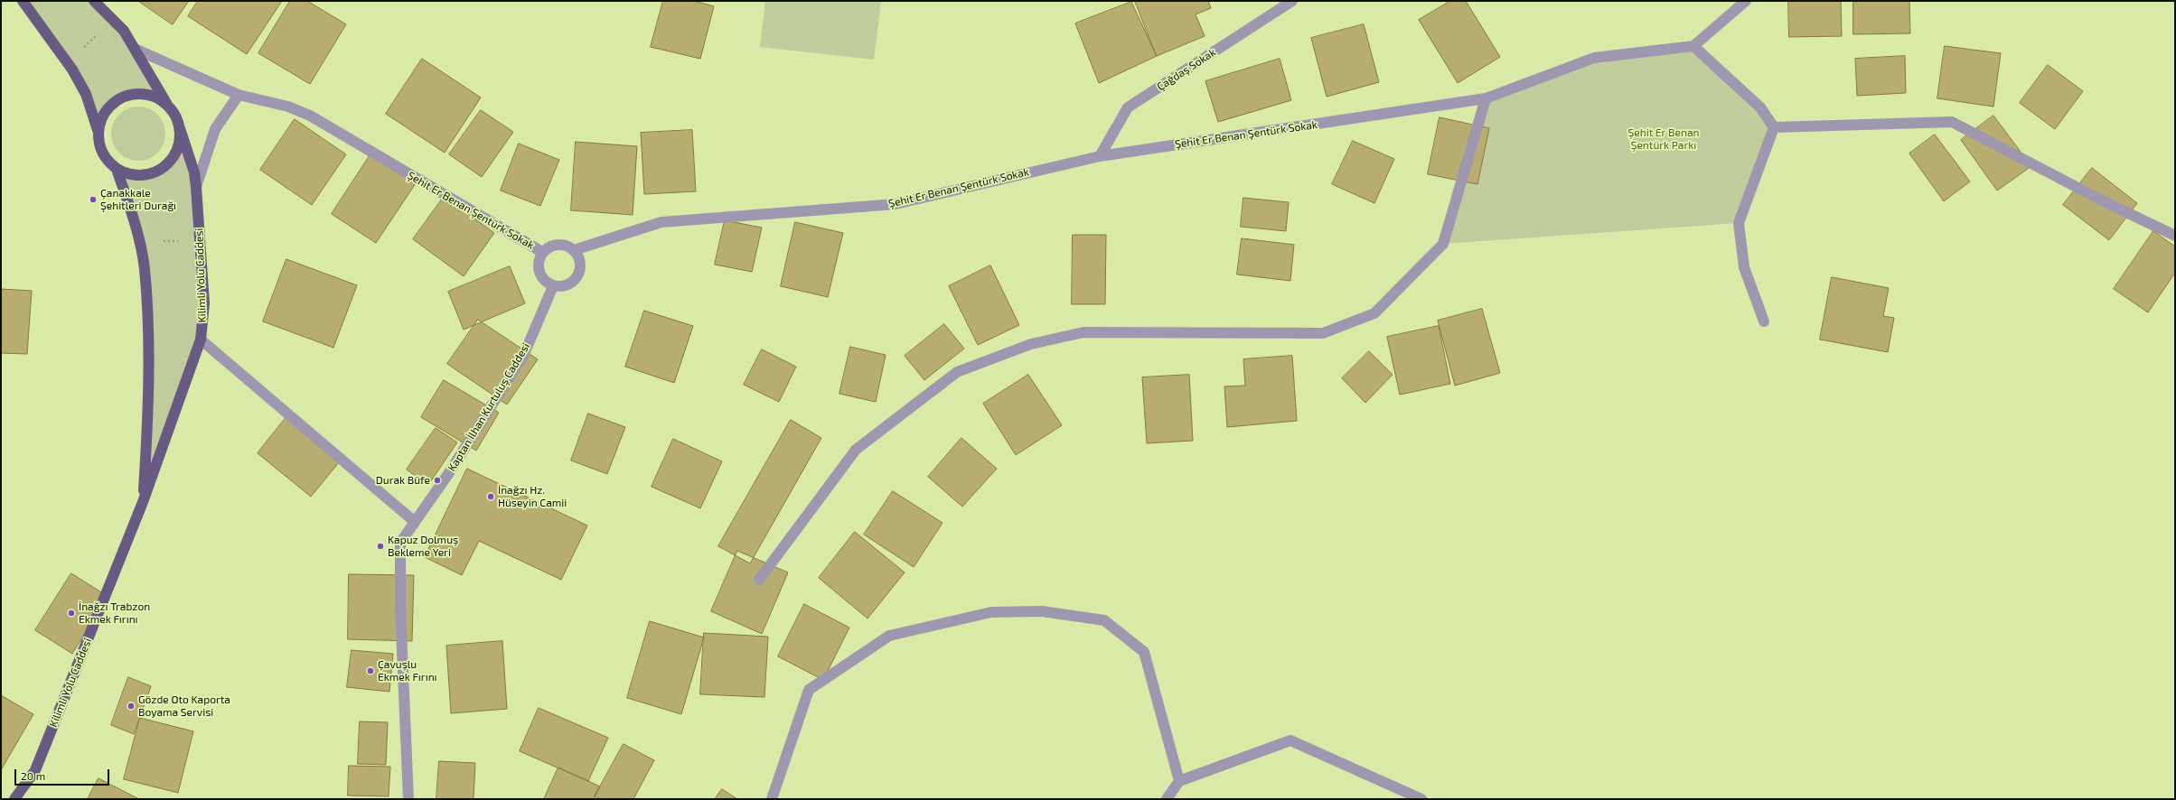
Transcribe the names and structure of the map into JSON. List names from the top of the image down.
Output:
{
  "streets": {
    "main road": ["Kilimli Yolu Caddesi"],
    "street": ["Çağdaş Sokak", "Şehit Er Benan Şentürk Sokak", "Kaptan İlhan Kurtuluş Caddesi"]
  },
  "crossings": [
    ["Çağdaş Sokak", "Şehit Er Benan Şentürk Sokak"],
    ["Şehit Er Benan Şentürk Sokak", "Kaptan İlhan Kurtuluş Caddesi"]
  ],
  "parks": ["Şehit Er Benan Şentürk Parkı"],
  "places": [
    "Çanakkale Şehitleri Durağı",
    "Durak Büfe",
    "İnağzı Hz. Hüseyin Camii",
    "Kapuz Dolmuş Bekleme Yeri",
    "İnağzı Trabzon Ekmek Fırını",
    "Çavuşlu Ekmek Fırını",
    "Gözde Oto Kaporta Boyama Servisi"
  ],
  "scale_bar": "20 m"
}
